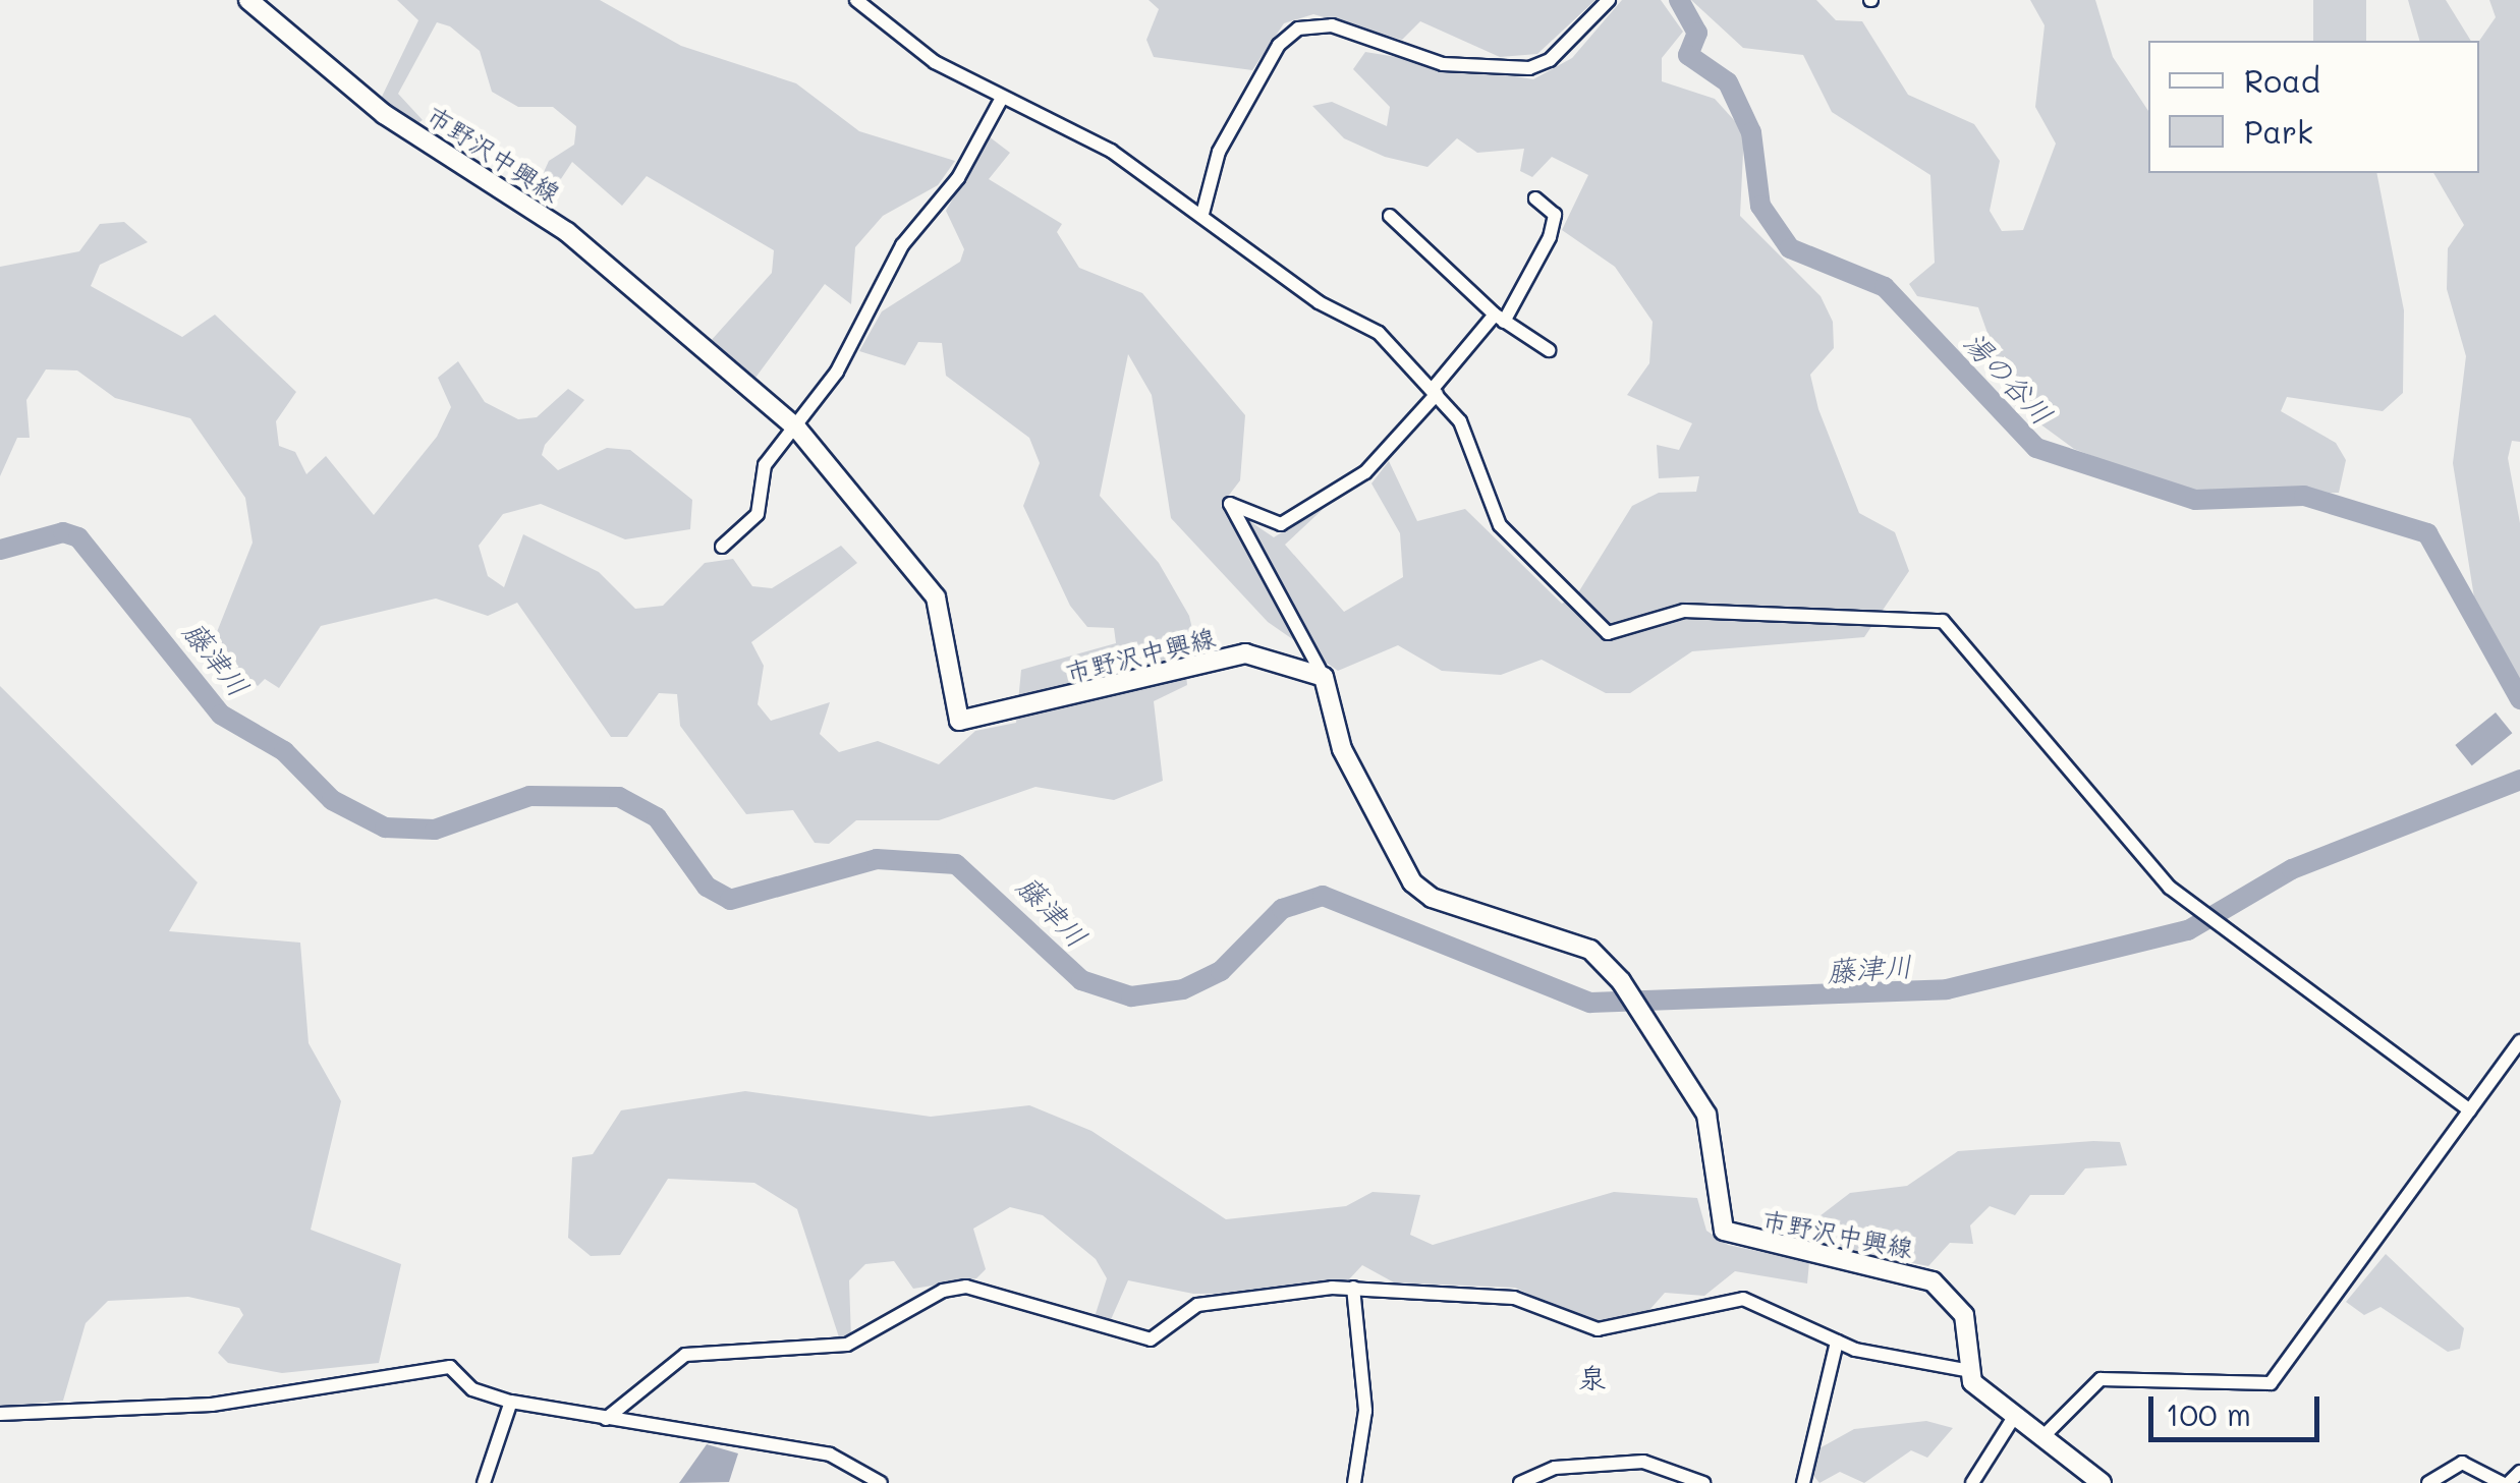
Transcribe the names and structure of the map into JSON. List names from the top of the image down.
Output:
{
  "streets": {
    "main road": ["市野沢中興線"]
  },
  "districts": ["泉"],
  "water": ["湯の谷川", "藤津川"],
  "legend": ["Road", "Park"],
  "scale_bar": "100 m"
}
